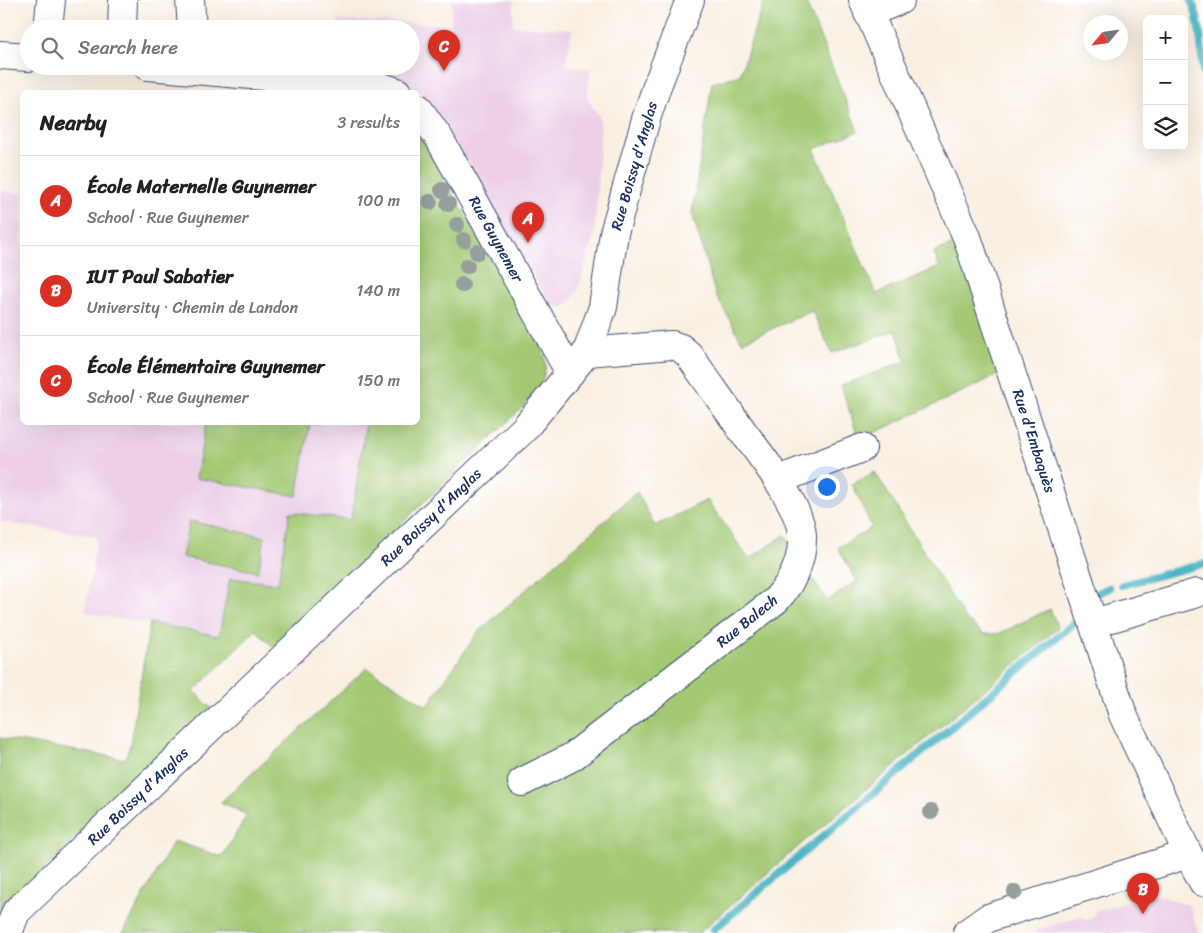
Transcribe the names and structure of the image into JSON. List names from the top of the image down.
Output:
{
  "streets": {
    "street": [
      "Rue Boissy d'Anglas",
      "Rue Guynemer",
      "Rue d'Embaquès",
      "Rue Balech"
    ]
  },
  "crossings": [
    ["Rue Boissy d'Anglas", "Rue Guynemer"],
    ["Rue Boissy d'Anglas", "Rue Balech"],
    ["Rue Guynemer", "Rue Balech"]
  ],
  "north": "bottom left",
  "page": {
    "map_buttons": ["+", "−"],
    "search": "Search here",
    "pins": ["C", "A", "B"],
    "heading": ["Nearby", "3 results"],
    "list": [
      {
        "mark": "A",
        "name": "École Maternelle Guynemer",
        "note": "School · Rue Guynemer",
        "value": "100 m"
      },
      {
        "mark": "B",
        "name": "IUT Paul Sabatier",
        "note": "University · Chemin de Landon",
        "value": "140 m"
      },
      {
        "mark": "C",
        "name": "École Élémentaire Guynemer",
        "note": "School · Rue Guynemer",
        "value": "150 m"
      }
    ]
  }
}
